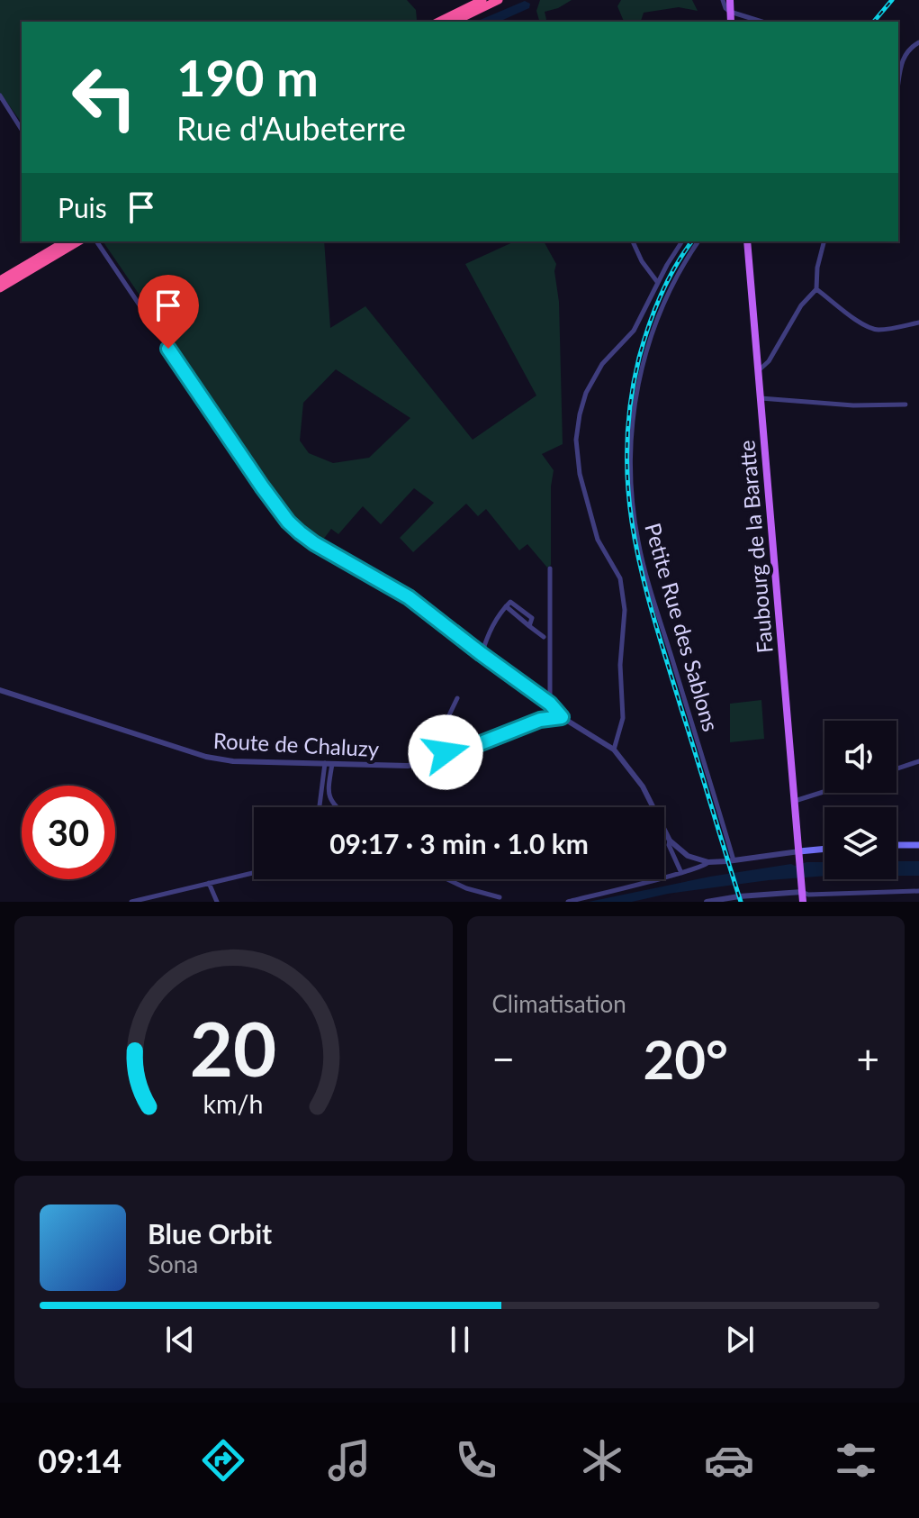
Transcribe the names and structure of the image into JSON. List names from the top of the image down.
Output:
{
  "streets": {
    "main road": ["Faubourg de la Baratte"],
    "street": ["Petite Rue des Sablons", "Route de Chaluzy"]
  },
  "page": {
    "turn": ["190 m", "Rue d'Aubeterre"],
    "then": "Puis",
    "limit": "30",
    "trip": "09:17 · 3 min · 1.0 km",
    "tile": "Climatisation",
    "heat": ["−", "20°", "+"],
    "song": ["Blue Orbit", "Sona"],
    "tabs": "09:14",
    "gauge": ["20", "km/h"]
  }
}
